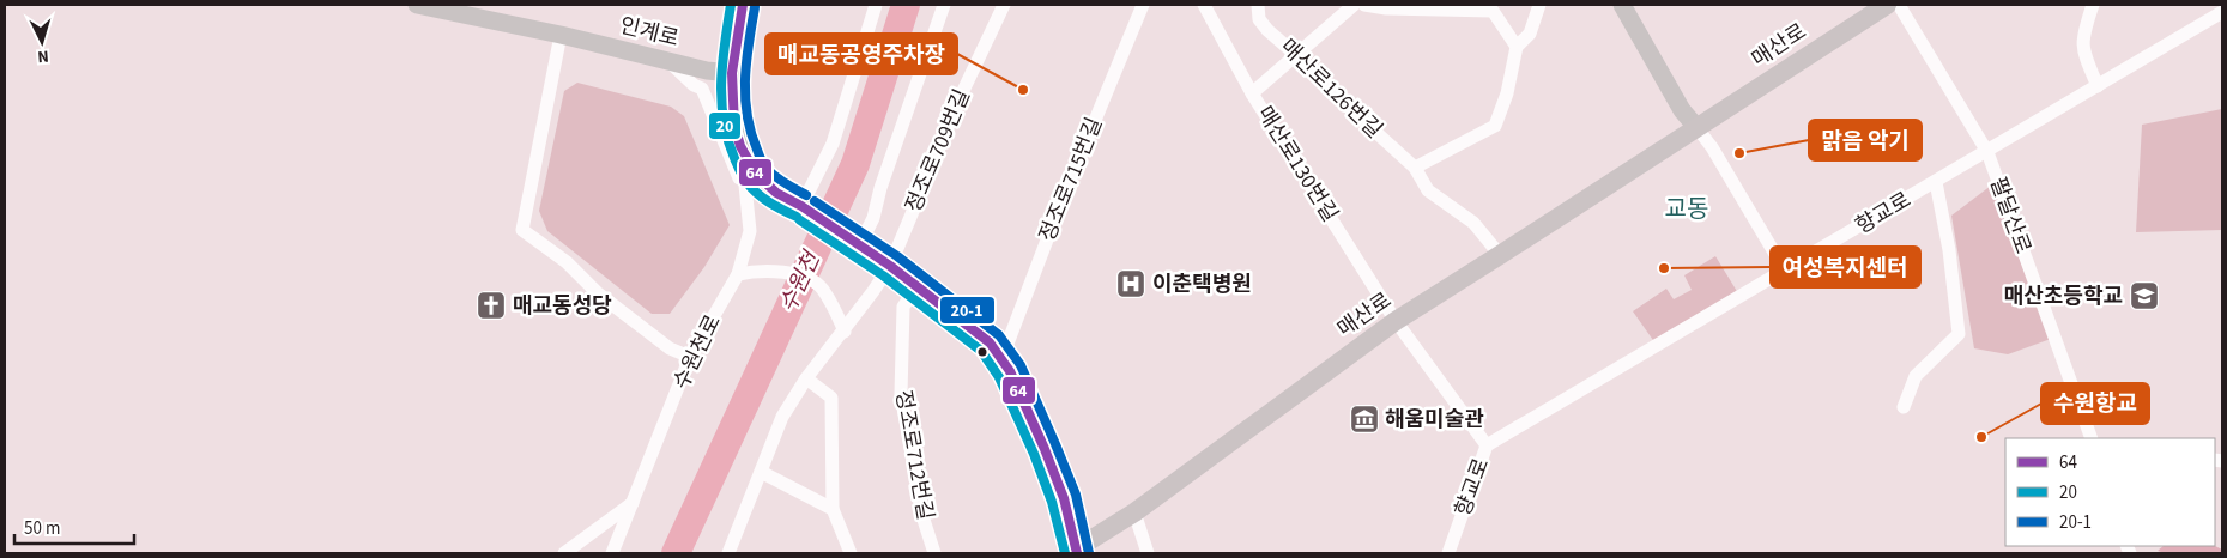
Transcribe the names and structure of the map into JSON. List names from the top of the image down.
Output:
{
  "streets": {
    "main road": ["매산로"],
    "street": [
      "인계로",
      "매산로126번길",
      "정조로709번길",
      "매산로130번길",
      "정조로715번길",
      "향교로",
      "팔달산로",
      "수원천로",
      "정조로712번길"
    ]
  },
  "crossings": [
    ["매산로", "매산로126번길"],
    ["매산로", "매산로130번길"],
    ["매산로130번길", "향교로"],
    ["향교로", "팔달산로"]
  ],
  "districts": ["교동"],
  "water": ["수원천"],
  "places": {
    "other": [
      "매교동공영주차장",
      "맑음 악기",
      "여성복지센터",
      "수원항교"
    ],
    "hospital": ["이춘택병원"],
    "school or university": ["매산초등학교"],
    "church": ["매교동성당"],
    "museum": ["해움미술관"]
  },
  "lines": ["transit line 64", "transit line 20", "transit line 20-1"],
  "legend": ["64", "20", "20-1"],
  "scale_bar": "50 m",
  "north": "bottom"
}
